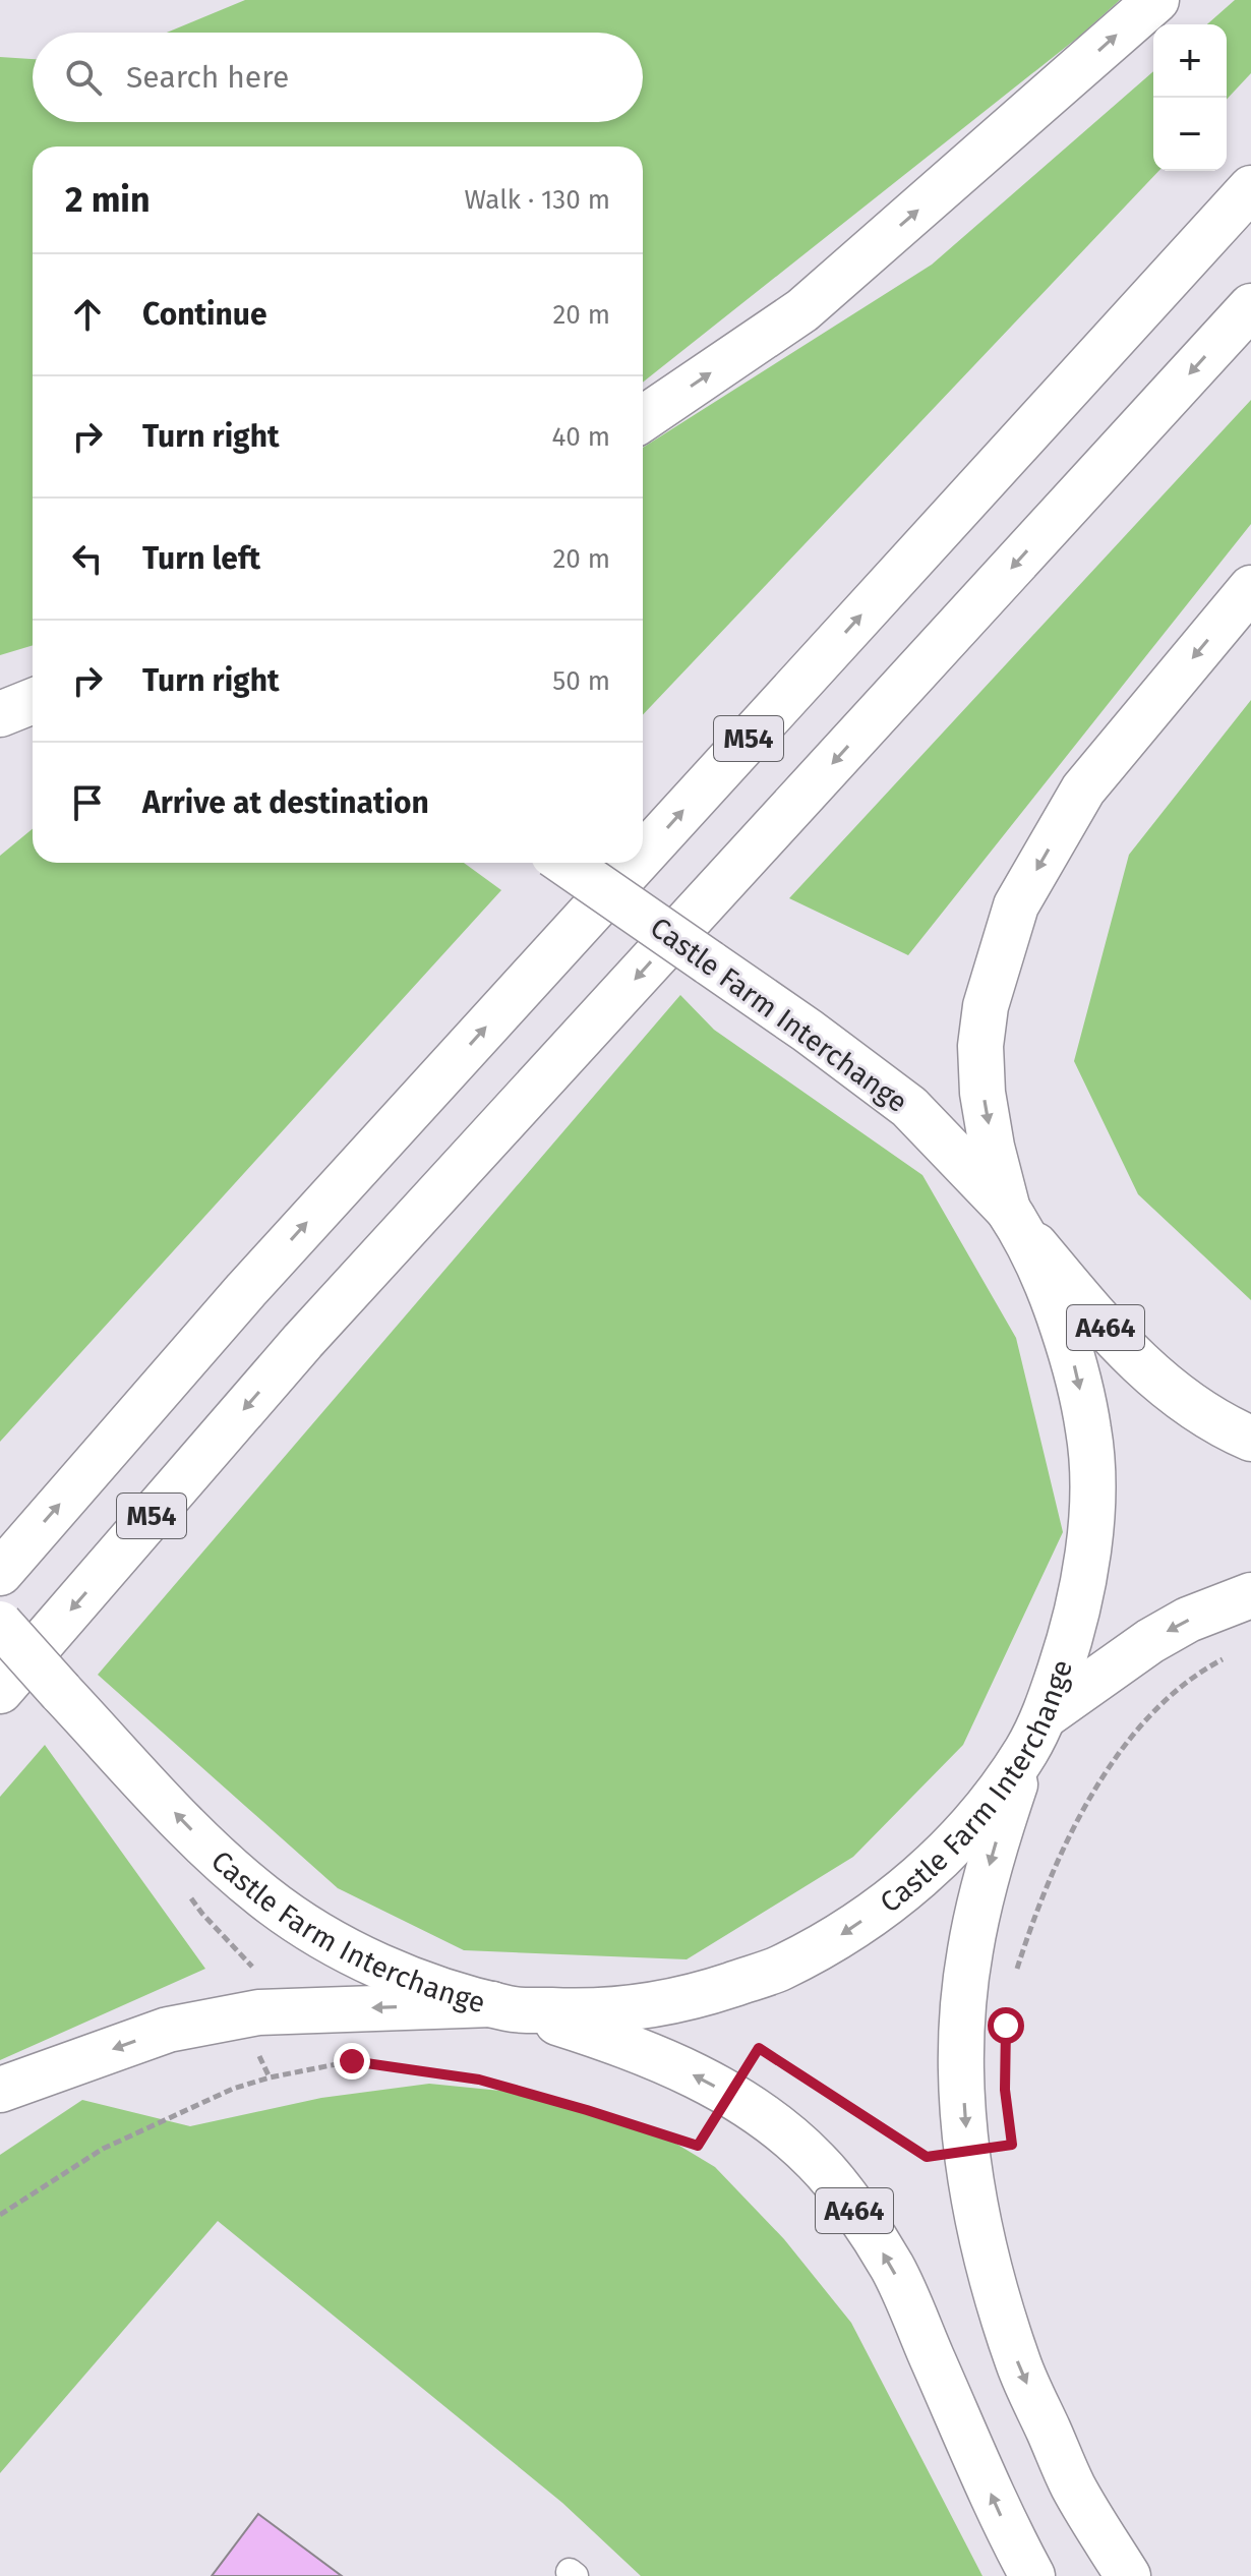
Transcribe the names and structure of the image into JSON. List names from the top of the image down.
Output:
{
  "streets": {
    "main road": ["M54", "Castle Farm Interchange", "A464"]
  },
  "crossings": [
    ["Castle Farm Interchange", "A464"]
  ],
  "page": {
    "map_buttons": ["+", "−"],
    "search": "Search here",
    "heading": ["2 min", "Walk · 130 m"],
    "list": [
      ["Continue", "20 m"],
      ["Turn right", "40 m"],
      ["Turn left", "20 m"],
      ["Turn right", "50 m"],
      "Arrive at destination"
    ]
  }
}
